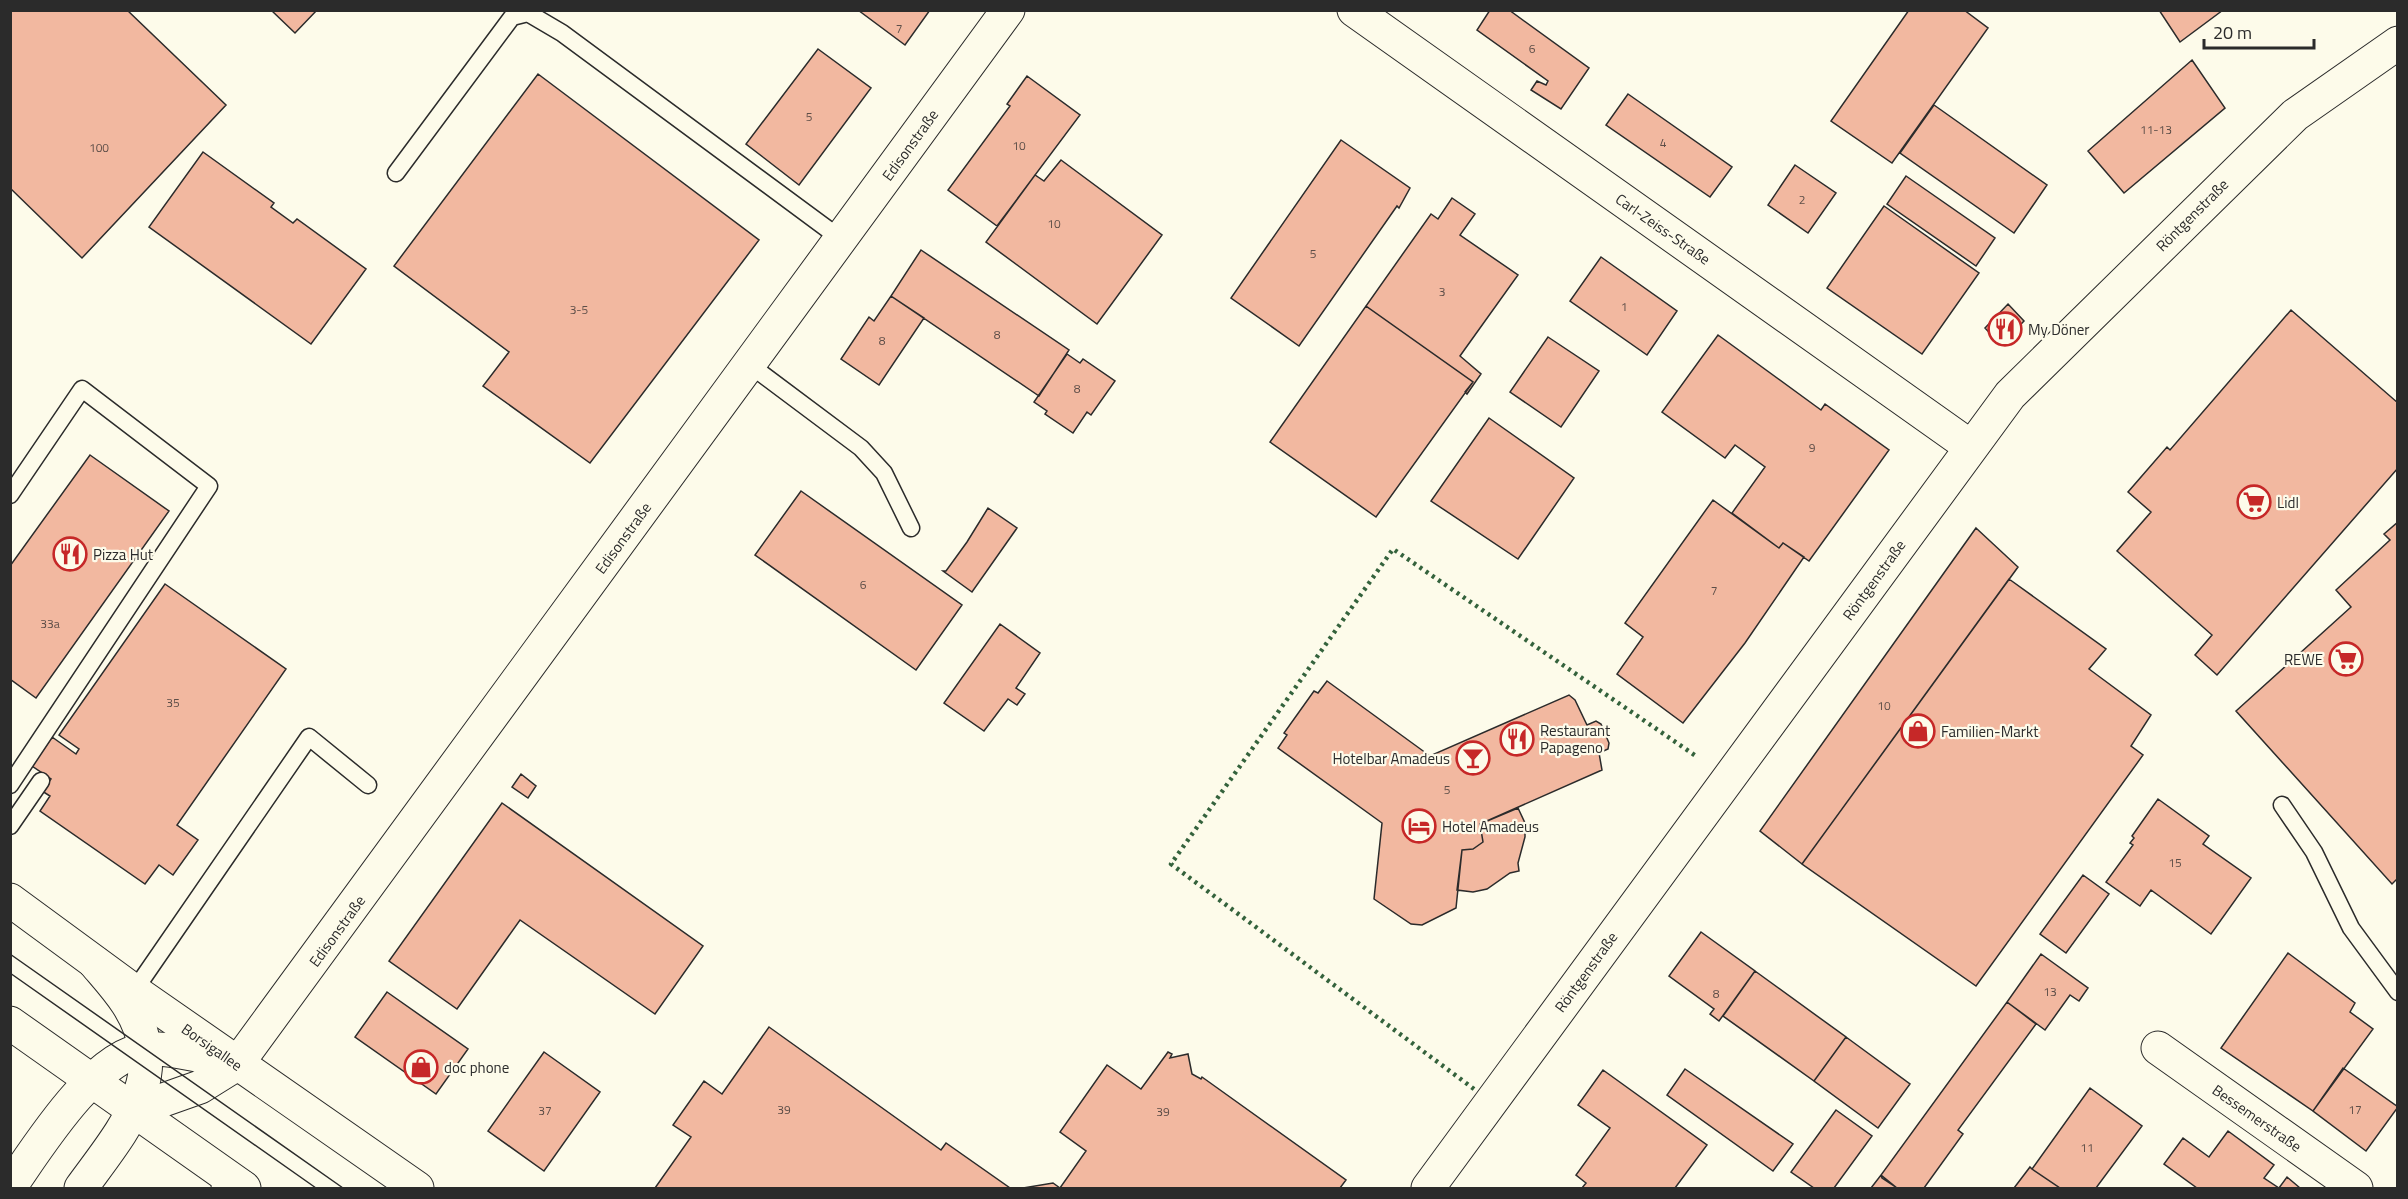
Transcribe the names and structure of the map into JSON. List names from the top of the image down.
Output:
{
  "streets": {
    "main road": [
      "Edisonstraße",
      "Röntgenstraße",
      "Carl-Zeiss-Straße",
      "Borsigallee",
      "Bessemerstraße"
    ]
  },
  "crossings": [
    ["Edisonstraße", "Borsigallee"],
    ["Röntgenstraße", "Carl-Zeiss-Straße"]
  ],
  "places": {
    "restaurant": ["My Döner", "Pizza Hut", "Restaurant Papageno"],
    "supermarket": ["Lidl", "REWE"],
    "shop": ["Familien-Markt", "doc phone"],
    "bar": ["Hotelbar Amadeus"],
    "hotel": ["Hotel Amadeus"]
  },
  "house_numbers": [
    "7",
    "6",
    "5",
    "11-13",
    "4",
    "10",
    "100",
    "2",
    "10",
    "5",
    "3",
    "1",
    "3-5",
    "8",
    "8",
    "8",
    "9",
    "6",
    "7",
    "33a",
    "35",
    "10",
    "5",
    "15",
    "13",
    "8",
    "39",
    "17",
    "37",
    "39",
    "11"
  ],
  "scale_bar": "20 m"
}
